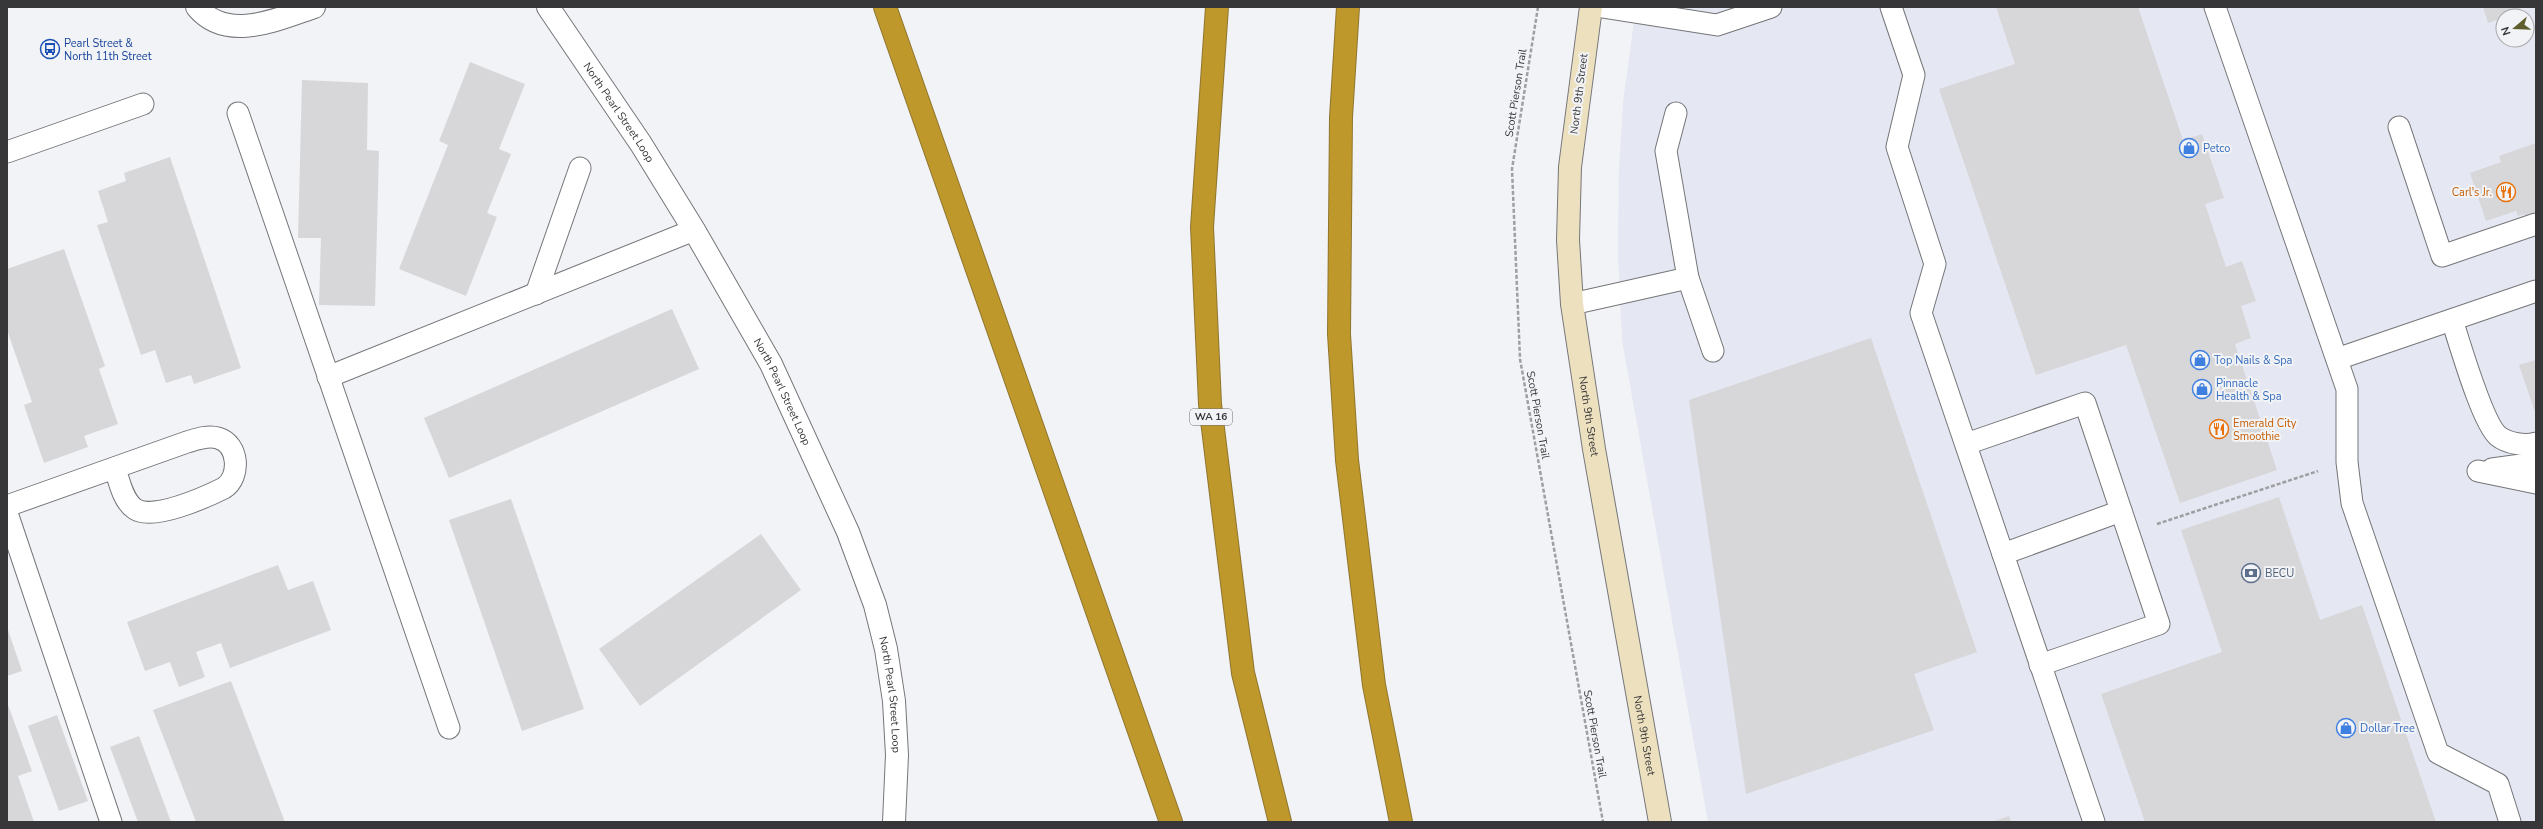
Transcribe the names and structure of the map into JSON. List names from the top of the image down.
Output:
{
  "streets": {
    "highway": ["WA 16"],
    "street": ["North 9th Street", "North Pearl Street Loop"],
    "path": ["Scott Pierson Trail"]
  },
  "places": {
    "bus stop": ["Pearl Street & North 11th Street"],
    "shop": [
      "Petco",
      "Top Nails & Spa",
      "Pinnacle Health & Spa",
      "Dollar Tree"
    ],
    "restaurant": ["Carl's Jr.", "Emerald City Smoothie"],
    "bank": ["BECU"]
  },
  "north": "left"
}
